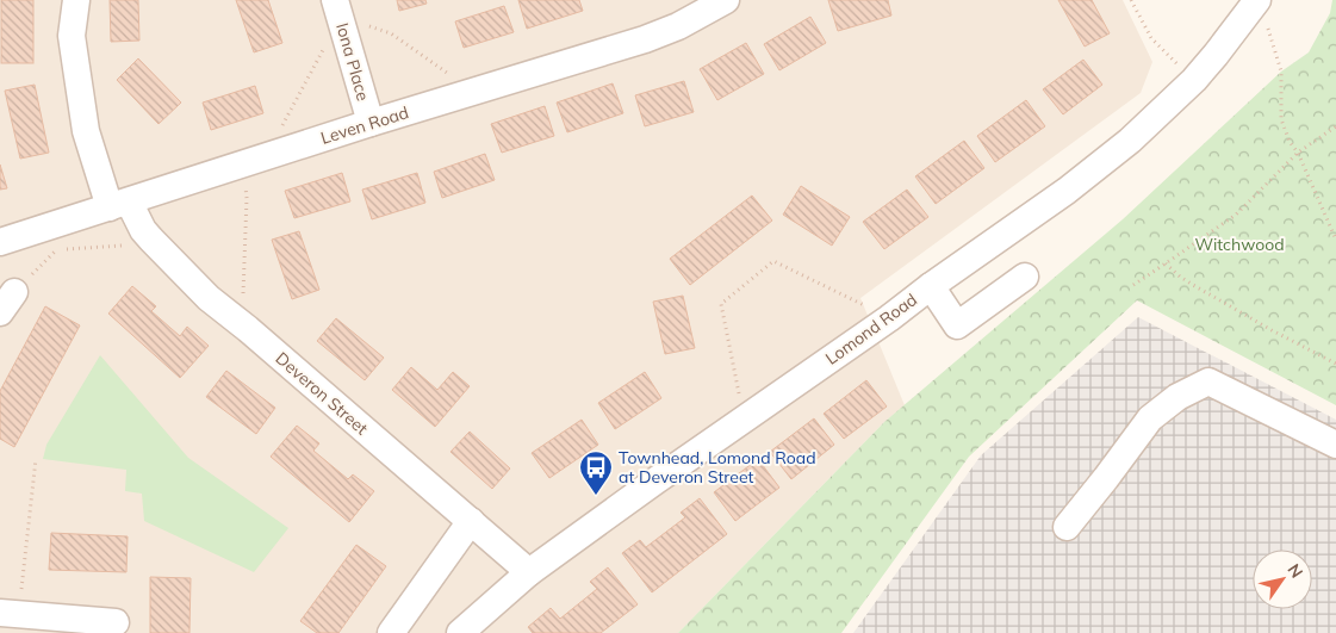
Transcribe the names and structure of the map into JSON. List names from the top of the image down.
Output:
{
  "streets": {
    "street": [
      "Iona Place",
      "Leven Road",
      "Lomond Road",
      "Deveron Street"
    ]
  },
  "crossings": [
    ["Iona Place", "Leven Road"],
    ["Leven Road", "Deveron Street"],
    ["Lomond Road", "Deveron Street"]
  ],
  "parks": ["Witchwood"],
  "places": {
    "bus stop": ["Townhead, Lomond Road at Deveron Street"]
  },
  "north": "top right"
}
